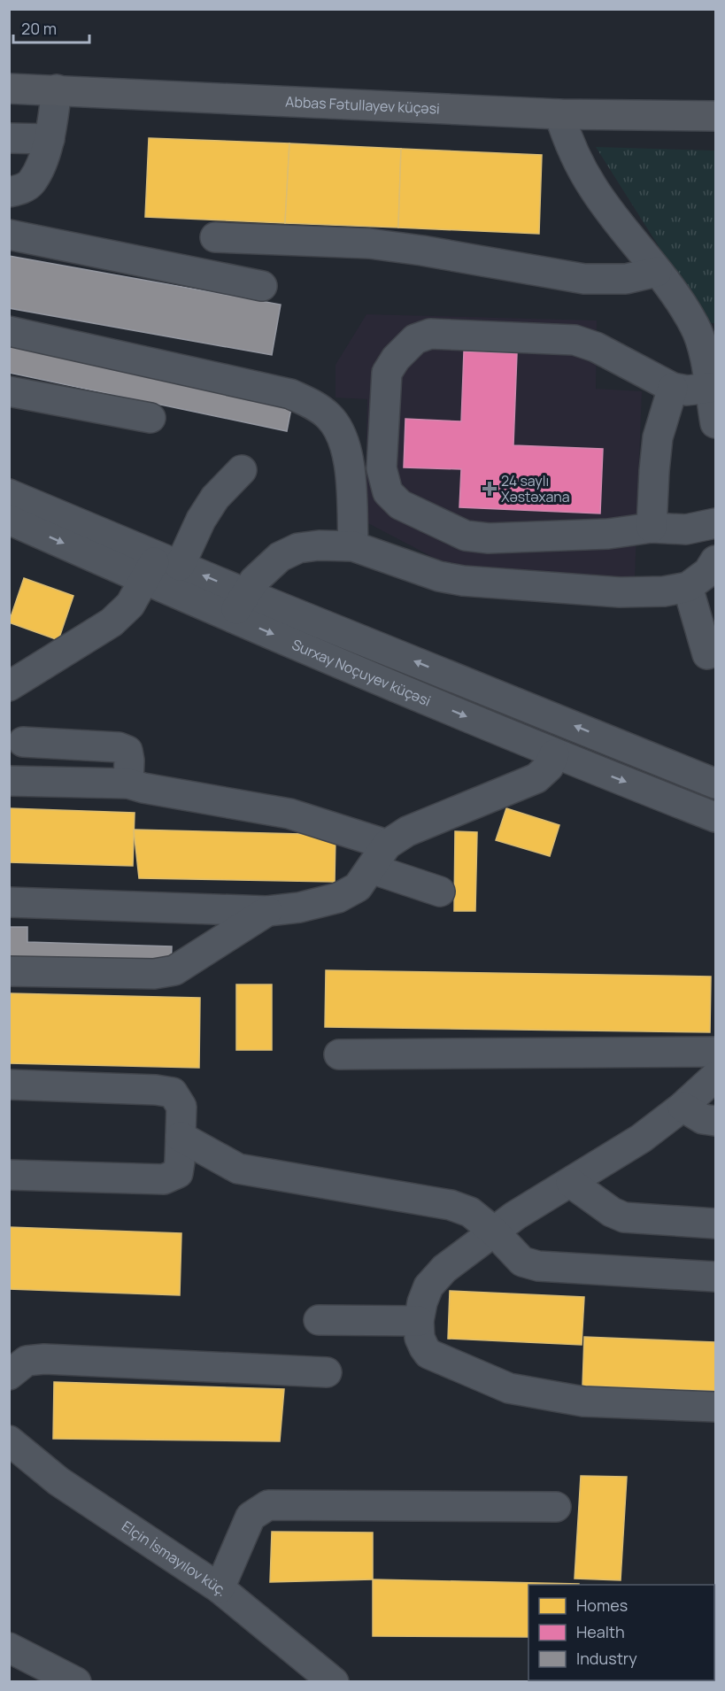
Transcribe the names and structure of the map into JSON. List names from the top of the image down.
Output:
{
  "streets": {
    "main road": ["Abbas Fətullayev küçəsi"],
    "street": ["Surxay Noçuyev küçəsi", "Elçin İsmayılov küç."]
  },
  "places": {
    "health": ["24 saylı Xəstəxana"]
  },
  "legend": ["Homes", "Health", "Industry"],
  "scale_bar": "20 m"
}
